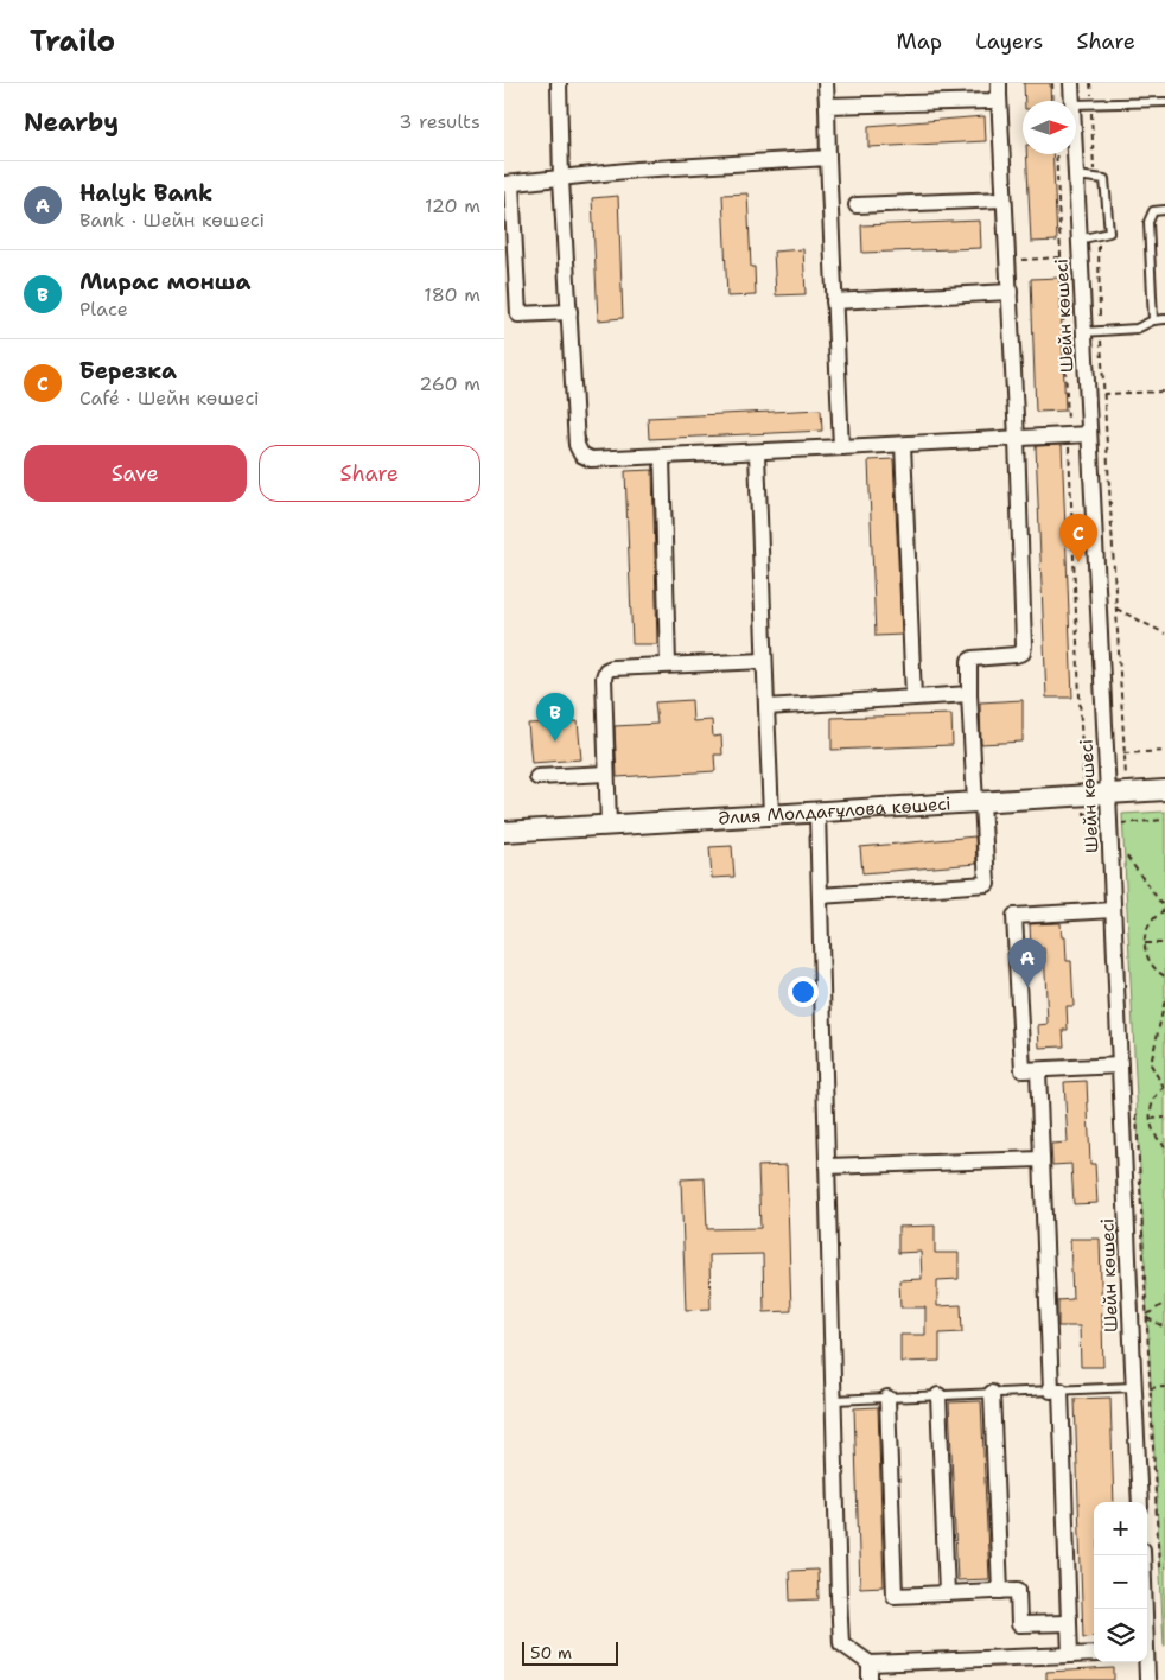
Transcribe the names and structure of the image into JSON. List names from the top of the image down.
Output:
{
  "streets": {
    "street": ["Шейн көшесі", "Әлия Молдағұлова көшесі"]
  },
  "crossings": [
    ["Шейн көшесі", "Әлия Молдағұлова көшесі"]
  ],
  "scale_bar": "50 m",
  "north": "right",
  "page": {
    "header": "Trailo",
    "nav": ["Map", "Layers", "Share"],
    "heading": ["Nearby", "3 results"],
    "list": [
      {
        "mark": "A",
        "name": "Halyk Bank",
        "note": "Bank · Шейн көшесі",
        "value": "120 m"
      },
      {
        "mark": "B",
        "name": "Мирас монша",
        "note": "Place",
        "value": "180 m"
      },
      {
        "mark": "C",
        "name": "Березка",
        "note": "Café · Шейн көшесі",
        "value": "260 m"
      }
    ],
    "buttons": ["Save", "Share"],
    "pins": ["C", "B", "A"],
    "map_buttons": ["+", "−"],
    "scale": "50 m"
  }
}
